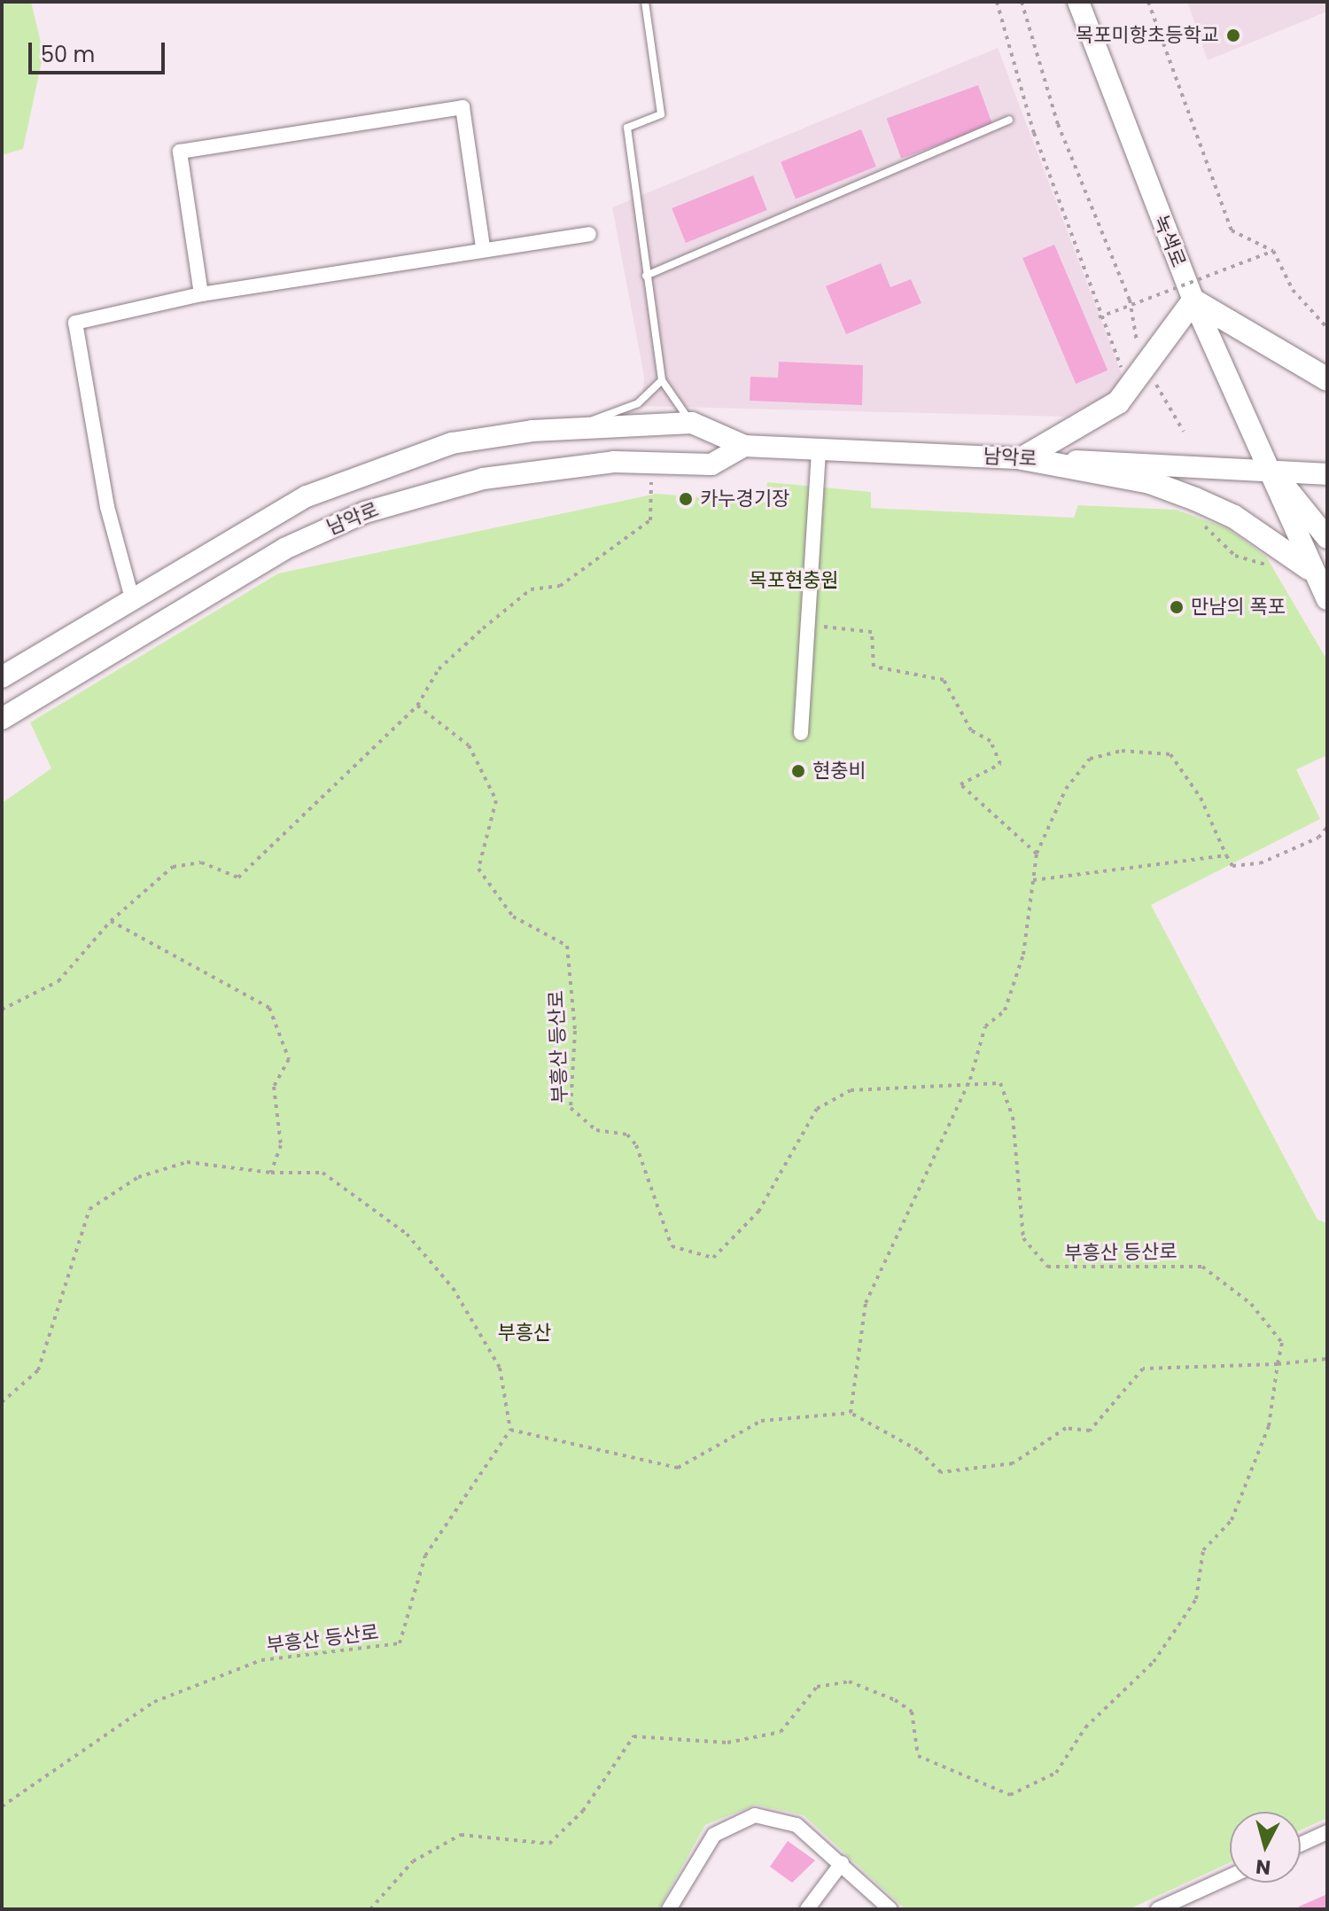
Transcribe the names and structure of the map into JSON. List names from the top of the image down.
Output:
{
  "streets": {
    "street": ["녹색로", "남악로"],
    "path": ["부흥산 등산로"]
  },
  "crossings": [
    ["녹색로", "남악로"]
  ],
  "parks": ["목포현충원", "부흥산"],
  "places": [
    "목포미항초등학교",
    "카누경기장",
    "만남의 폭포",
    "현충비"
  ],
  "scale_bar": "50 m",
  "north": "bottom"
}
